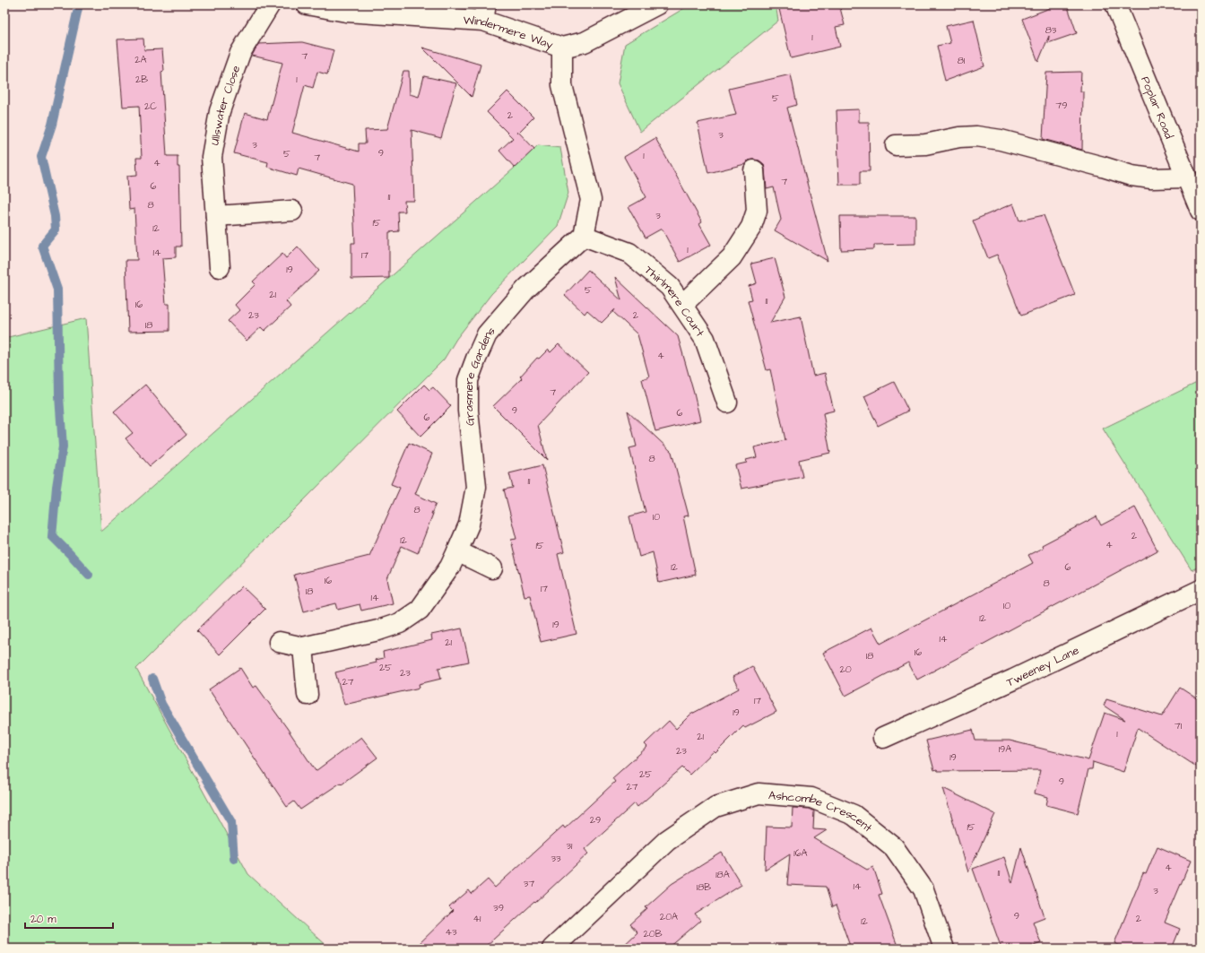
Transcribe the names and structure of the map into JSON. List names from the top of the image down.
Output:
{
  "streets": {
    "street": [
      "Windermere Way",
      "Ullswater Close",
      "Poplar Road",
      "Thirlmere Court",
      "Grasmere Gardens",
      "Tweeney Lane",
      "Ashcombe Crescent"
    ]
  },
  "crossings": [
    ["Thirlmere Court", "Grasmere Gardens"]
  ],
  "house_numbers": [
    "83",
    "1",
    "7",
    "2A",
    "81",
    "2B",
    "1",
    "5",
    "79",
    "2C",
    "2",
    "3",
    "3",
    "9",
    "5",
    "1",
    "7",
    "4",
    "7",
    "6",
    "11",
    "8",
    "3",
    "15",
    "12",
    "1",
    "14",
    "17",
    "19",
    "5",
    "21",
    "11",
    "16",
    "23",
    "2",
    "18",
    "4",
    "7",
    "9",
    "6",
    "6",
    "8",
    "11",
    "8",
    "10",
    "2",
    "12",
    "4",
    "15",
    "12",
    "6",
    "16",
    "8",
    "17",
    "18",
    "14",
    "10",
    "12",
    "19",
    "14",
    "21",
    "16",
    "18",
    "25",
    "20",
    "23",
    "27",
    "17",
    "19",
    "71",
    "1",
    "21",
    "19A",
    "23",
    "19",
    "25",
    "9",
    "27",
    "29",
    "15",
    "31",
    "16A",
    "33",
    "4",
    "11",
    "18A",
    "37",
    "14",
    "18B",
    "3",
    "39",
    "9",
    "20A",
    "41",
    "2",
    "12",
    "43",
    "20B"
  ],
  "scale_bar": "20 m"
}
